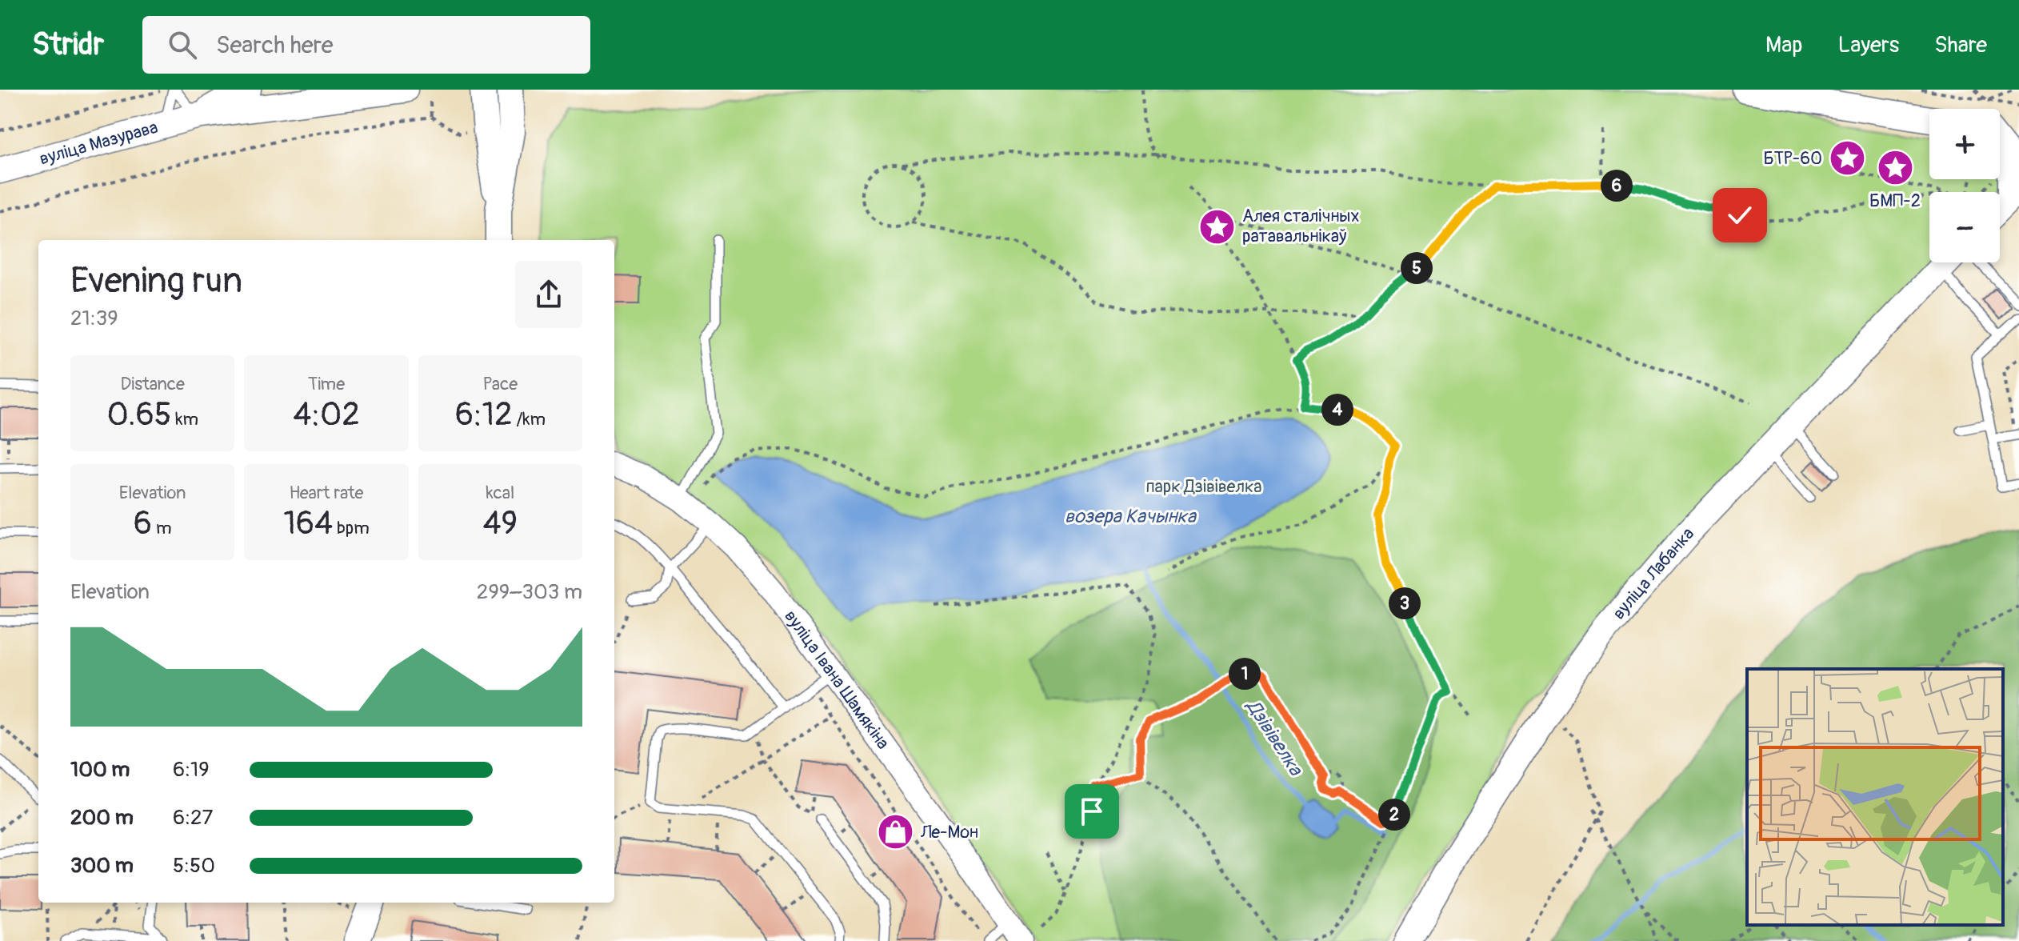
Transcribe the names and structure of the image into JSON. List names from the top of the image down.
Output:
{
  "streets": {
    "main road": ["вуліца Мазурава", "вуліца Лабанка"],
    "street": ["вуліца Івана Шамякіна"]
  },
  "water": ["возера Качынка", "Дзівівелка"],
  "parks": ["парк Дзівівелка"],
  "places": {
    "place": ["БТР-60", "БМП-2", "Алея сталічных ратавальнікаў"],
    "shop": ["Ле-Мон"]
  },
  "page": {
    "header": "Stridr",
    "search": "Search here",
    "nav": ["Map", "Layers", "Share"],
    "map_buttons": ["+", "−"],
    "pins": [
      "6",
      "5",
      "4",
      "3",
      "1",
      "2"
    ],
    "heading": ["Evening run", "21:39"],
    "stats": [
      ["Distance", "0.65 km"],
      ["Time", "4:02"],
      ["Pace", "6:12 /km"],
      ["Elevation", "6 m"],
      ["Heart rate", "164 bpm"],
      ["kcal", "49"]
    ],
    "chart": ["Elevation", "299–303 m"],
    "list": [
      {
        "name": "100 m",
        "note": "6:19"
      },
      {
        "name": "200 m",
        "note": "6:27"
      },
      {
        "name": "300 m",
        "note": "5:50"
      }
    ]
  }
}
